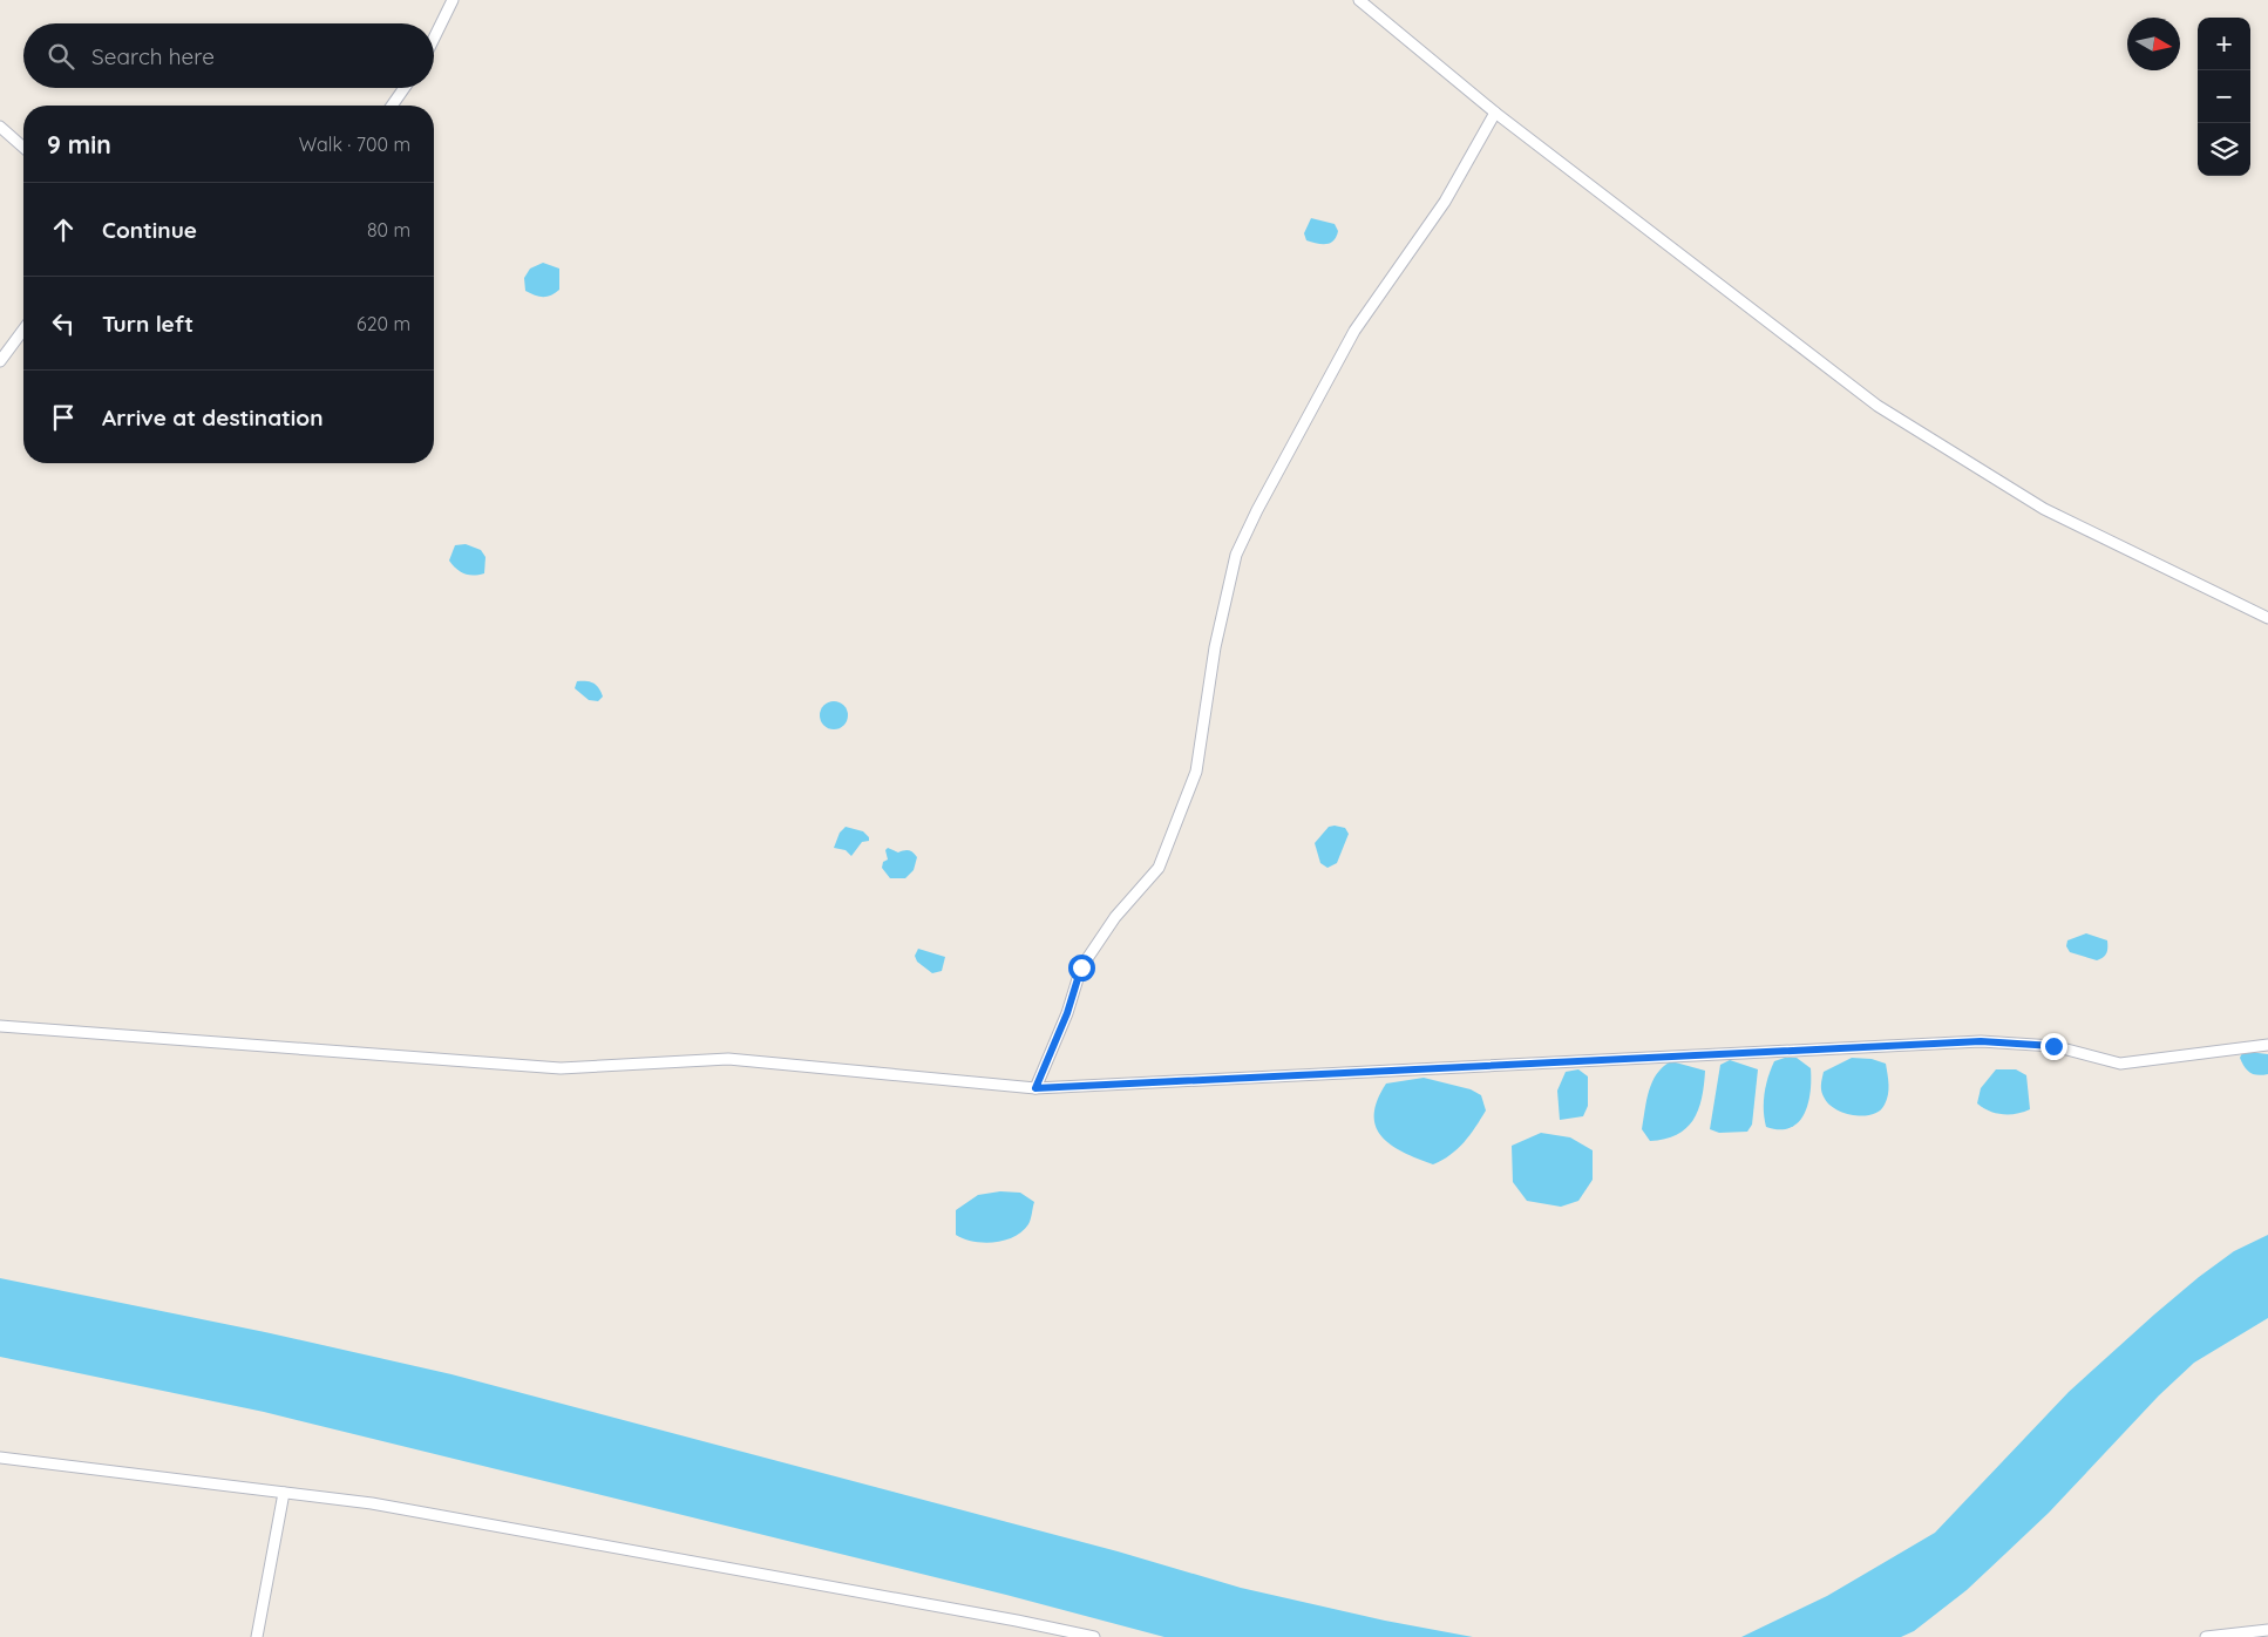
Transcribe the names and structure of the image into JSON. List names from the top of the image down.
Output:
{
  "north": "right",
  "page": {
    "map_buttons": ["+", "−"],
    "search": "Search here",
    "heading": ["9 min", "Walk · 700 m"],
    "list": [
      ["Continue", "80 m"],
      ["Turn left", "620 m"],
      "Arrive at destination"
    ]
  }
}
